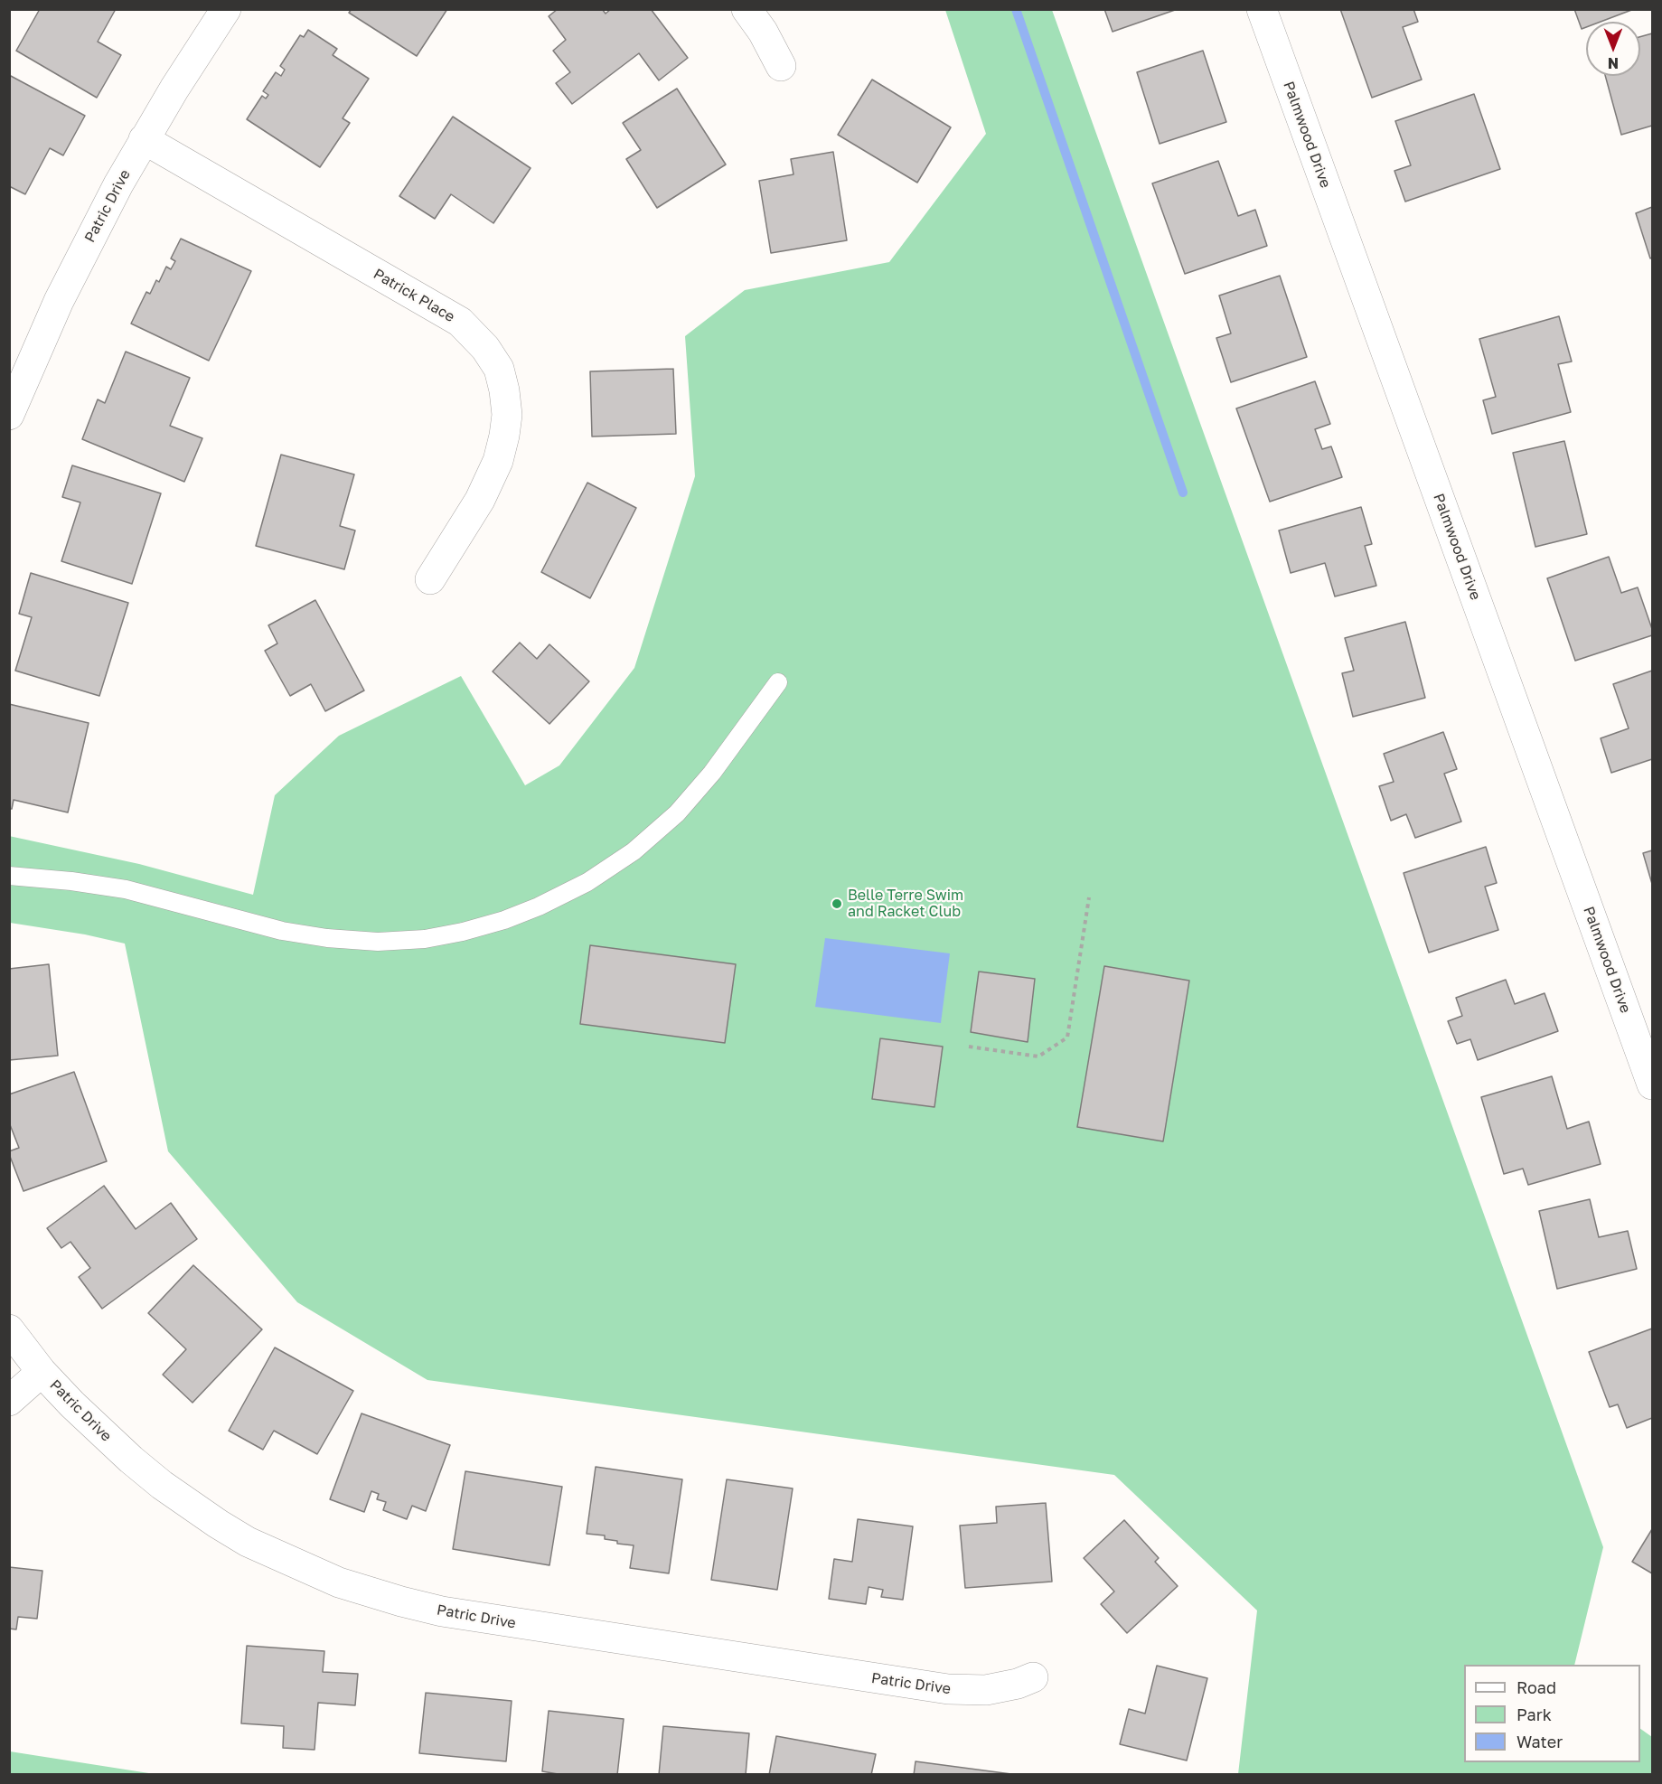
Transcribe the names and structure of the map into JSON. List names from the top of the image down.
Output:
{
  "streets": {
    "street": ["Palmwood Drive", "Patric Drive", "Patrick Place"]
  },
  "crossings": [
    ["Patric Drive", "Patrick Place"]
  ],
  "places": ["Belle Terre Swim and Racket Club"],
  "legend": ["Road", "Park", "Water"],
  "north": "bottom"
}
